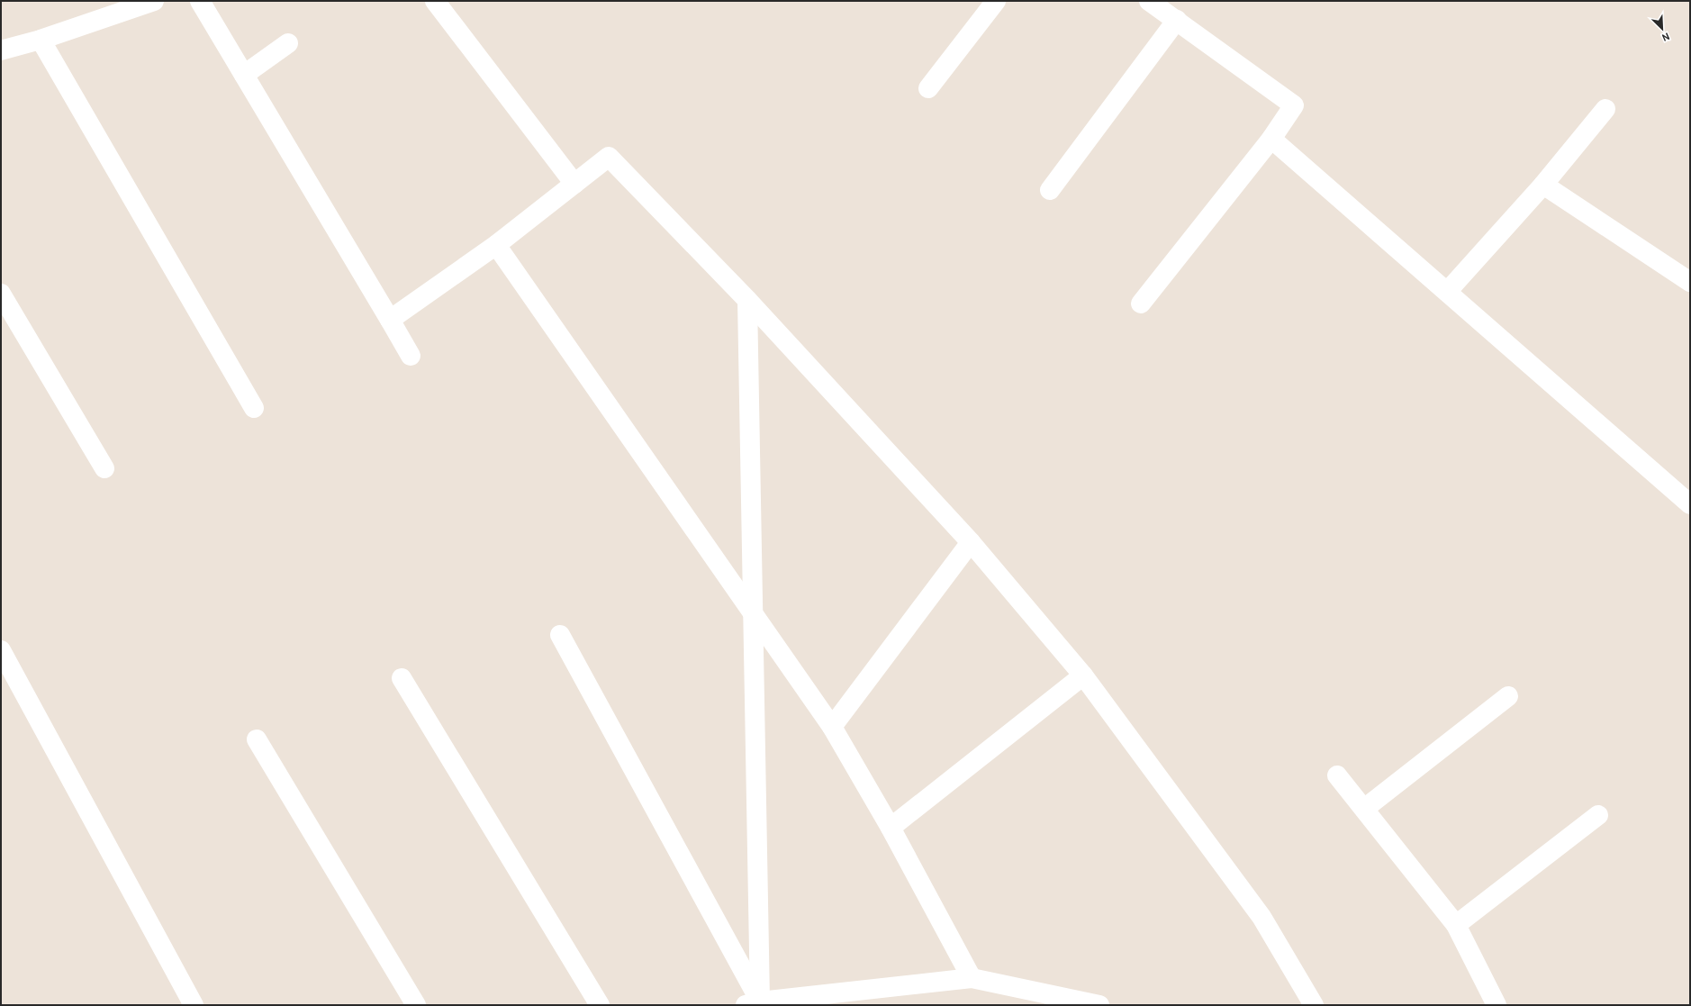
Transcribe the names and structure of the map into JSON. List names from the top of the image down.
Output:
{
  "north": "bottom right"
}
